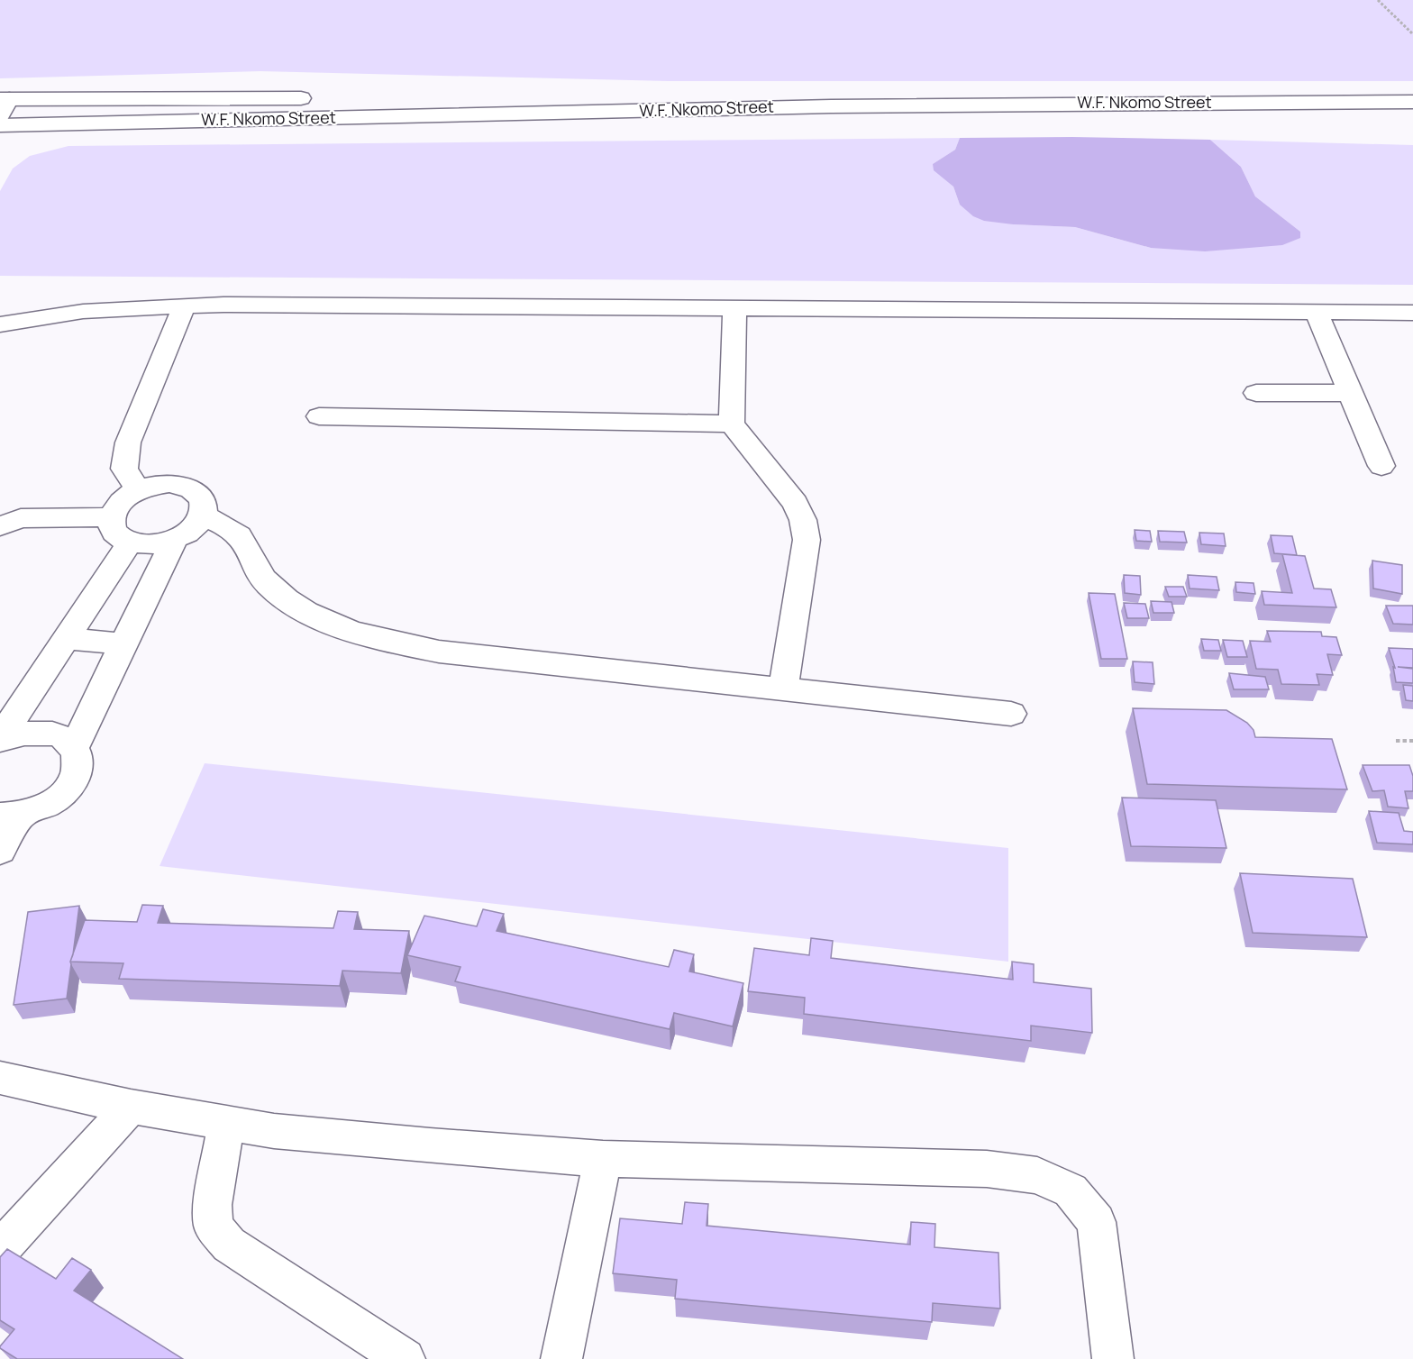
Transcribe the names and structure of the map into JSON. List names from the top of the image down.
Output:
{
  "streets": {
    "street": ["W.F. Nkomo Street"]
  }
}
